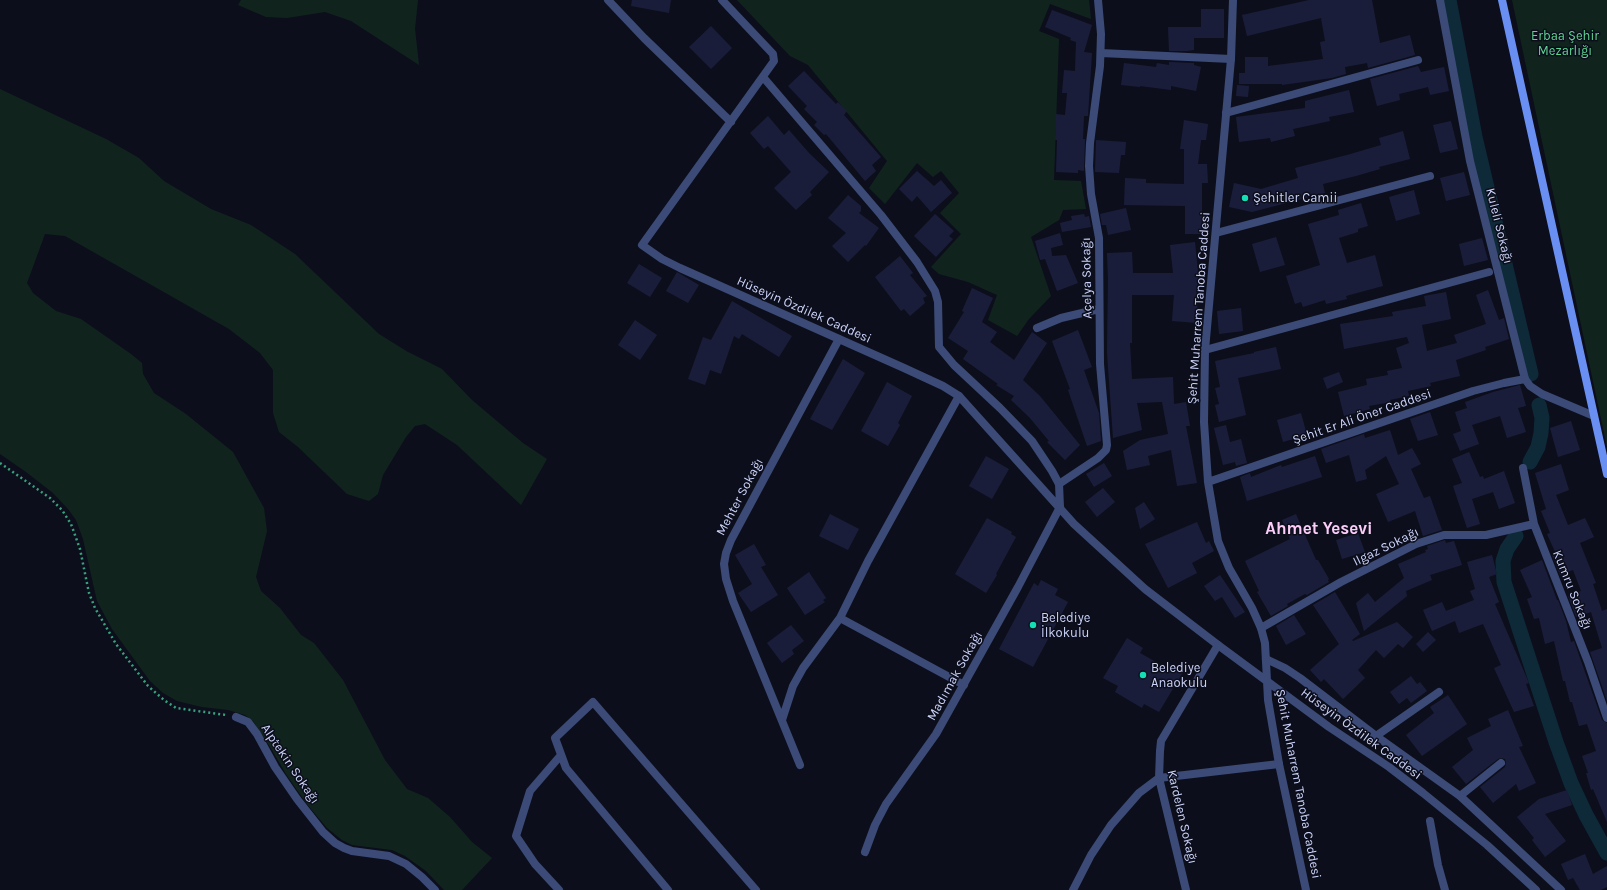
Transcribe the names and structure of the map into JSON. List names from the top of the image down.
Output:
{
  "streets": {
    "street": [
      "Kuleli Sokağı",
      "Açelya Sokağı",
      "Şehit Muharrem Tanoba Caddesi",
      "Hüseyin Özdilek Caddesi",
      "Şehit Er Ali Öner Caddesi",
      "Mehter Sokağı",
      "Ilgaz Sokağı",
      "Kumru Sokağı",
      "Madımak Sokağı",
      "Alptekin Sokağı",
      "Kardelen Sokağı"
    ]
  },
  "crossings": [
    ["Kuleli Sokağı", "Şehit Er Ali Öner Caddesi"],
    ["Şehit Muharrem Tanoba Caddesi", "Hüseyin Özdilek Caddesi"],
    ["Şehit Muharrem Tanoba Caddesi", "Şehit Er Ali Öner Caddesi"],
    ["Şehit Muharrem Tanoba Caddesi", "Ilgaz Sokağı"],
    ["Hüseyin Özdilek Caddesi", "Mehter Sokağı"],
    ["Hüseyin Özdilek Caddesi", "Madımak Sokağı"],
    ["Hüseyin Özdilek Caddesi", "Kardelen Sokağı"],
    ["Ilgaz Sokağı", "Kumru Sokağı"]
  ],
  "districts": ["Ahmet Yesevi"],
  "parks": ["Erbaa Şehir Mezarlığı"],
  "places": ["Şehitler Camii", "Belediye İlkokulu", "Belediye Anaokulu"]
}
